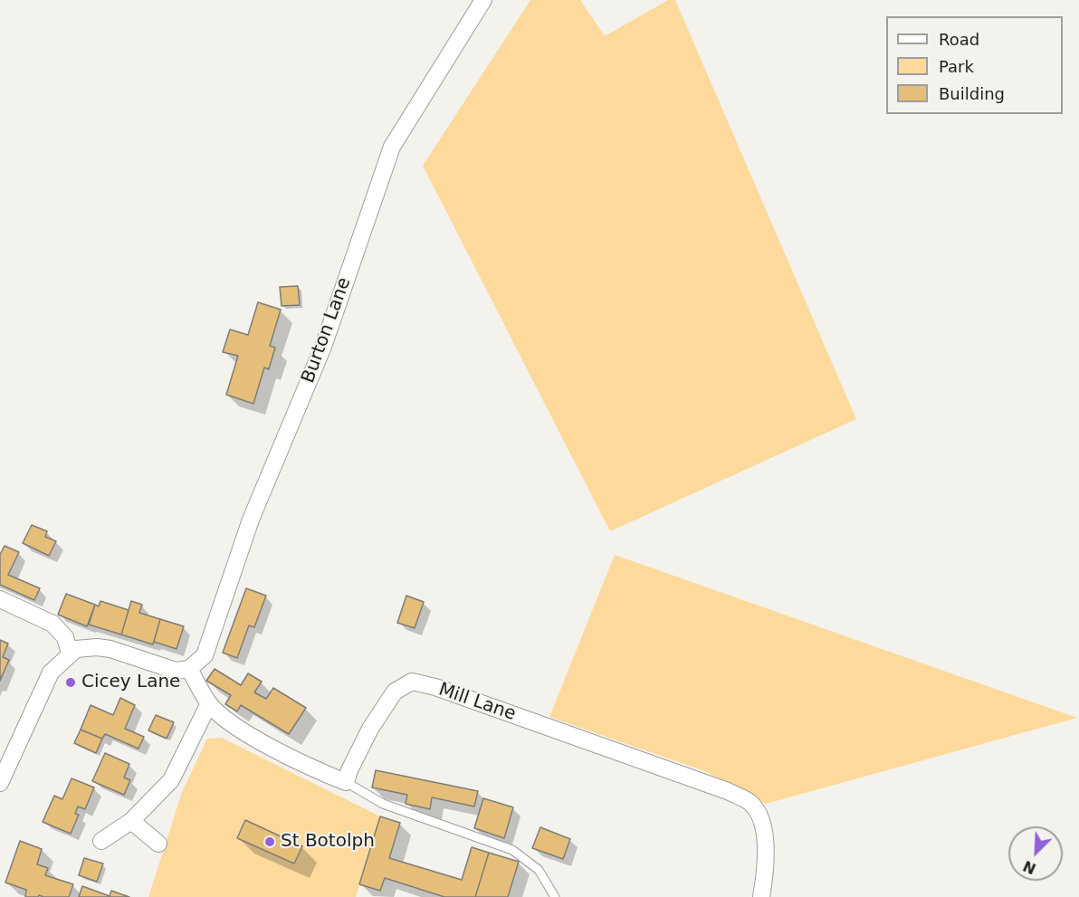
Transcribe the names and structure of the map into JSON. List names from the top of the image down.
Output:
{
  "streets": {
    "street": ["Burton Lane", "Mill Lane"]
  },
  "places": ["Cicey Lane", "St Botolph"],
  "legend": ["Road", "Park", "Building"],
  "north": "bottom left"
}
